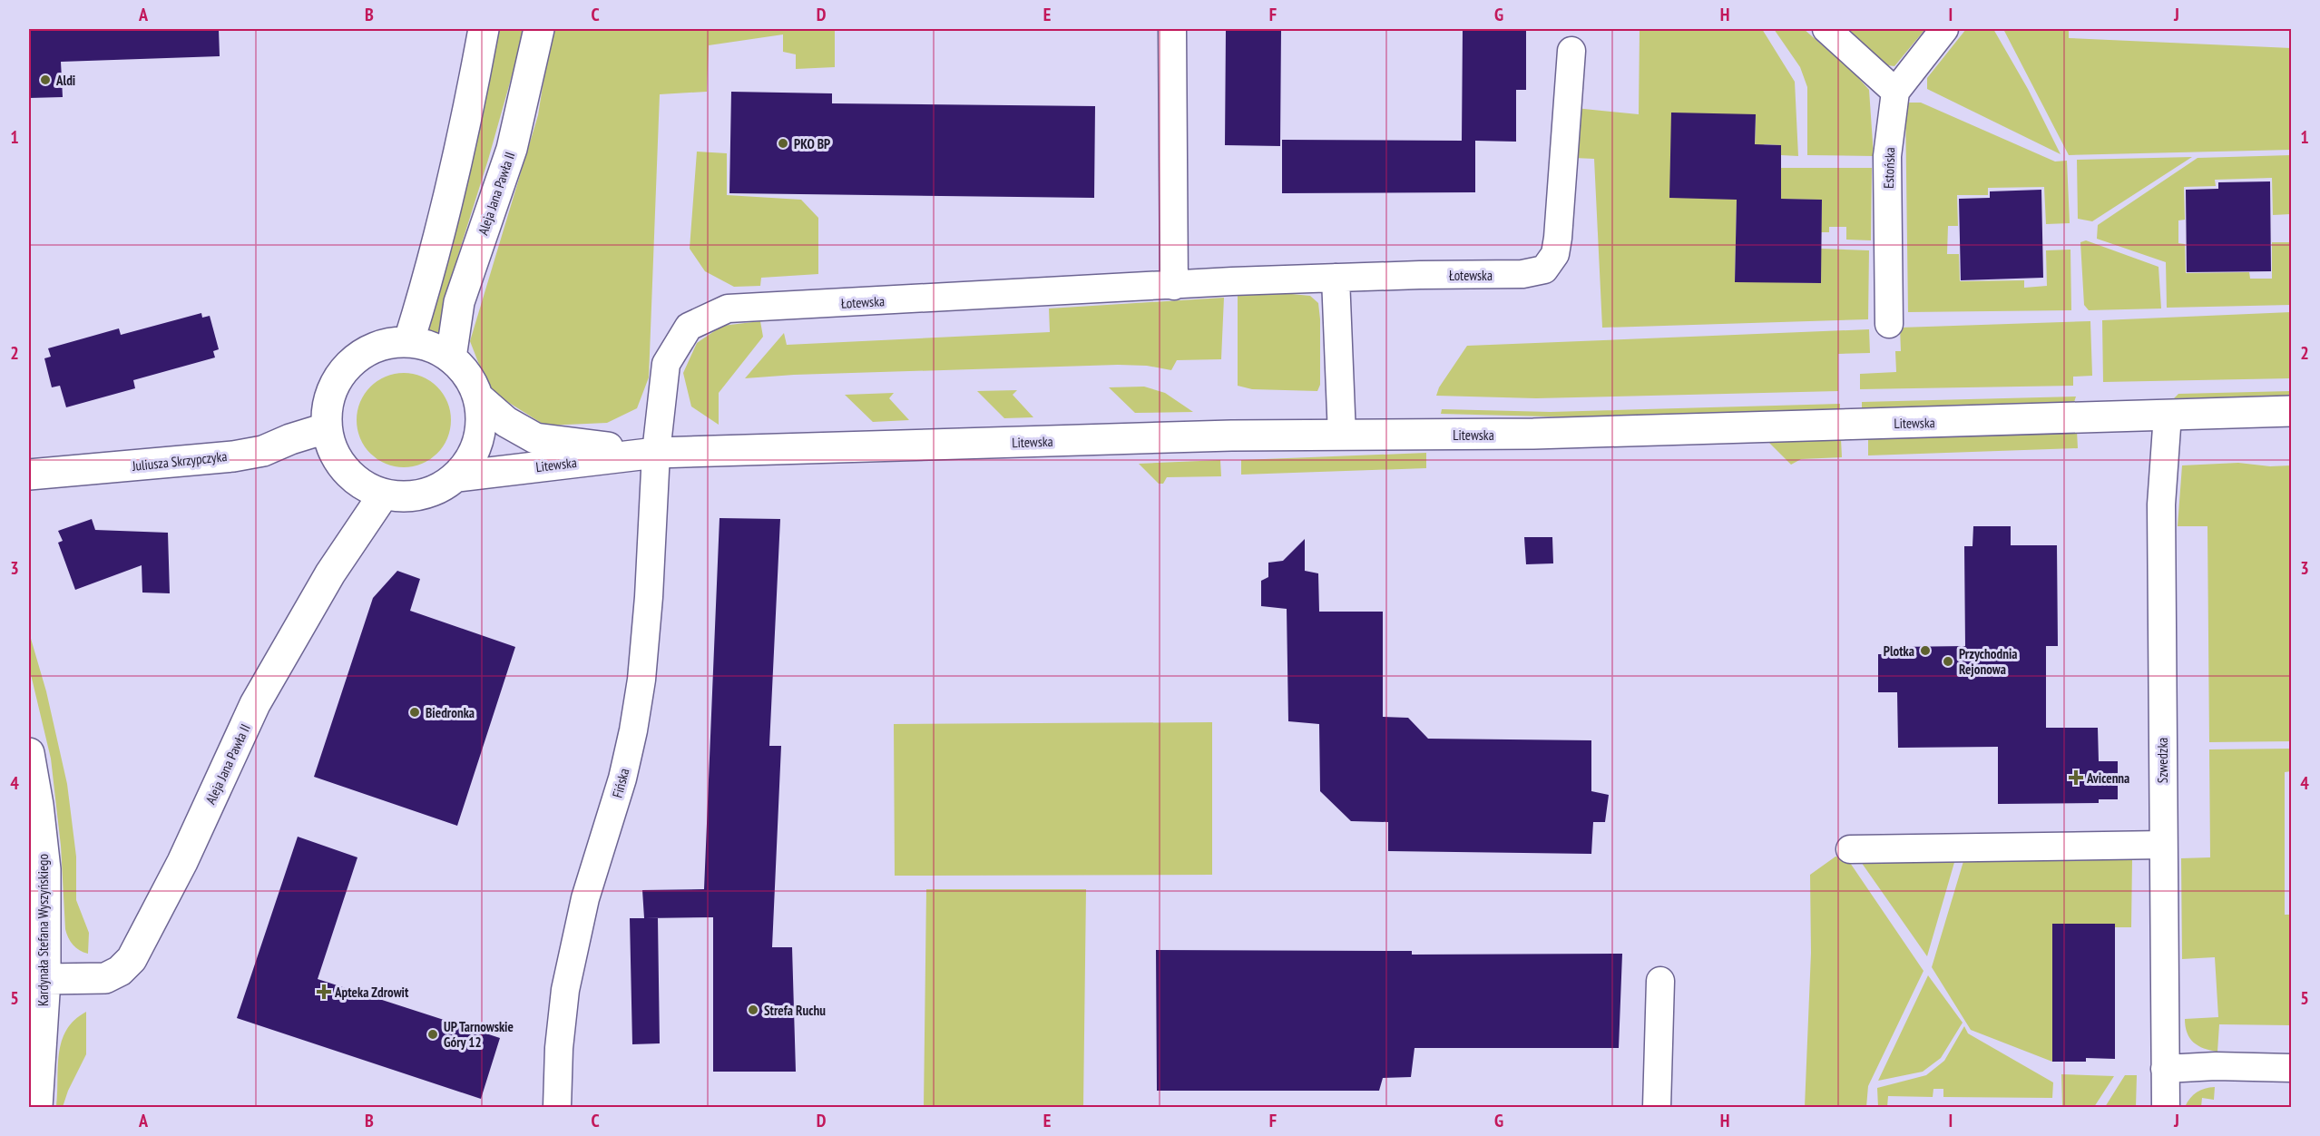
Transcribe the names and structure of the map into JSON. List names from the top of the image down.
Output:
{
  "streets": {
    "street": [
      "Estońska",
      "Aleja Jana Pawła II",
      "Łotewska",
      "Litewska",
      "Juliusza Skrzypczyka",
      "Szwedzka",
      "Fińska",
      "Kardynała Stefana Wyszyńskiego"
    ]
  },
  "crossings": [
    ["Aleja Jana Pawła II", "Litewska"],
    ["Aleja Jana Pawła II", "Juliusza Skrzypczyka"],
    ["Aleja Jana Pawła II", "Kardynała Stefana Wyszyńskiego"],
    ["Łotewska", "Litewska"],
    ["Łotewska", "Fińska"],
    ["Litewska", "Juliusza Skrzypczyka"],
    ["Litewska", "Szwedzka"],
    ["Litewska", "Fińska"]
  ],
  "places": {
    "other": [
      "Aldi",
      "PKO BP",
      "Plotka",
      "Przychodnia Rejonowa",
      "Biedronka",
      "Strefa Ruchu",
      "UP Tarnowskie Góry 12"
    ],
    "health": ["Avicenna", "Apteka Zdrowit"]
  },
  "grid": {
    "columns": [
      "A",
      "B",
      "C",
      "D",
      "E",
      "F",
      "G",
      "H",
      "I",
      "J"
    ],
    "rows": [
      "1",
      "2",
      "3",
      "4",
      "5"
    ]
  }
}
